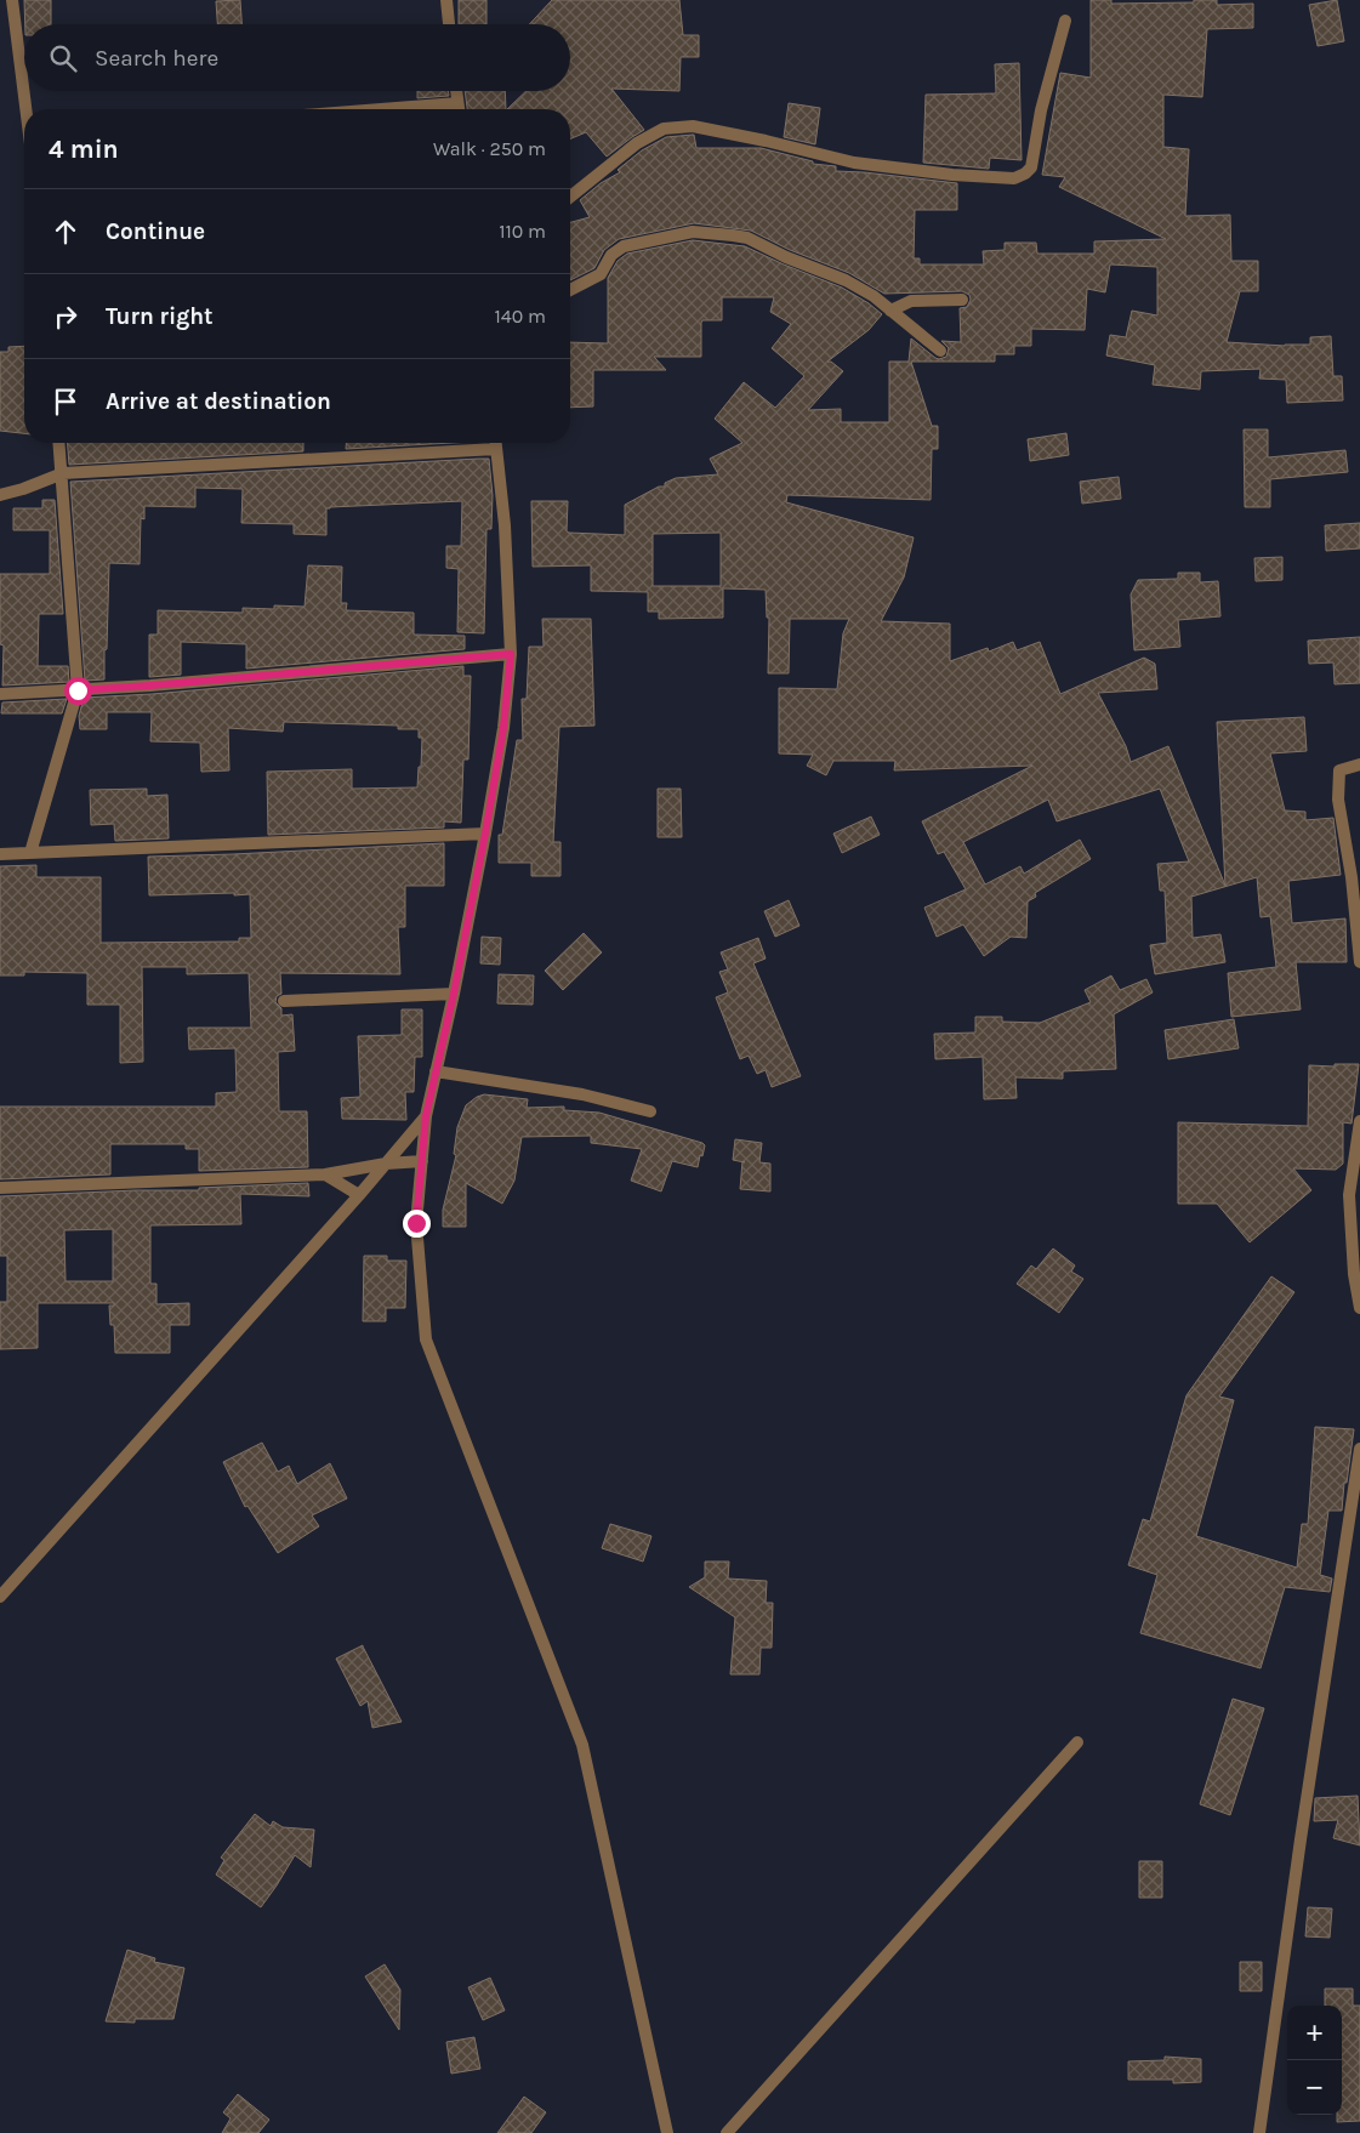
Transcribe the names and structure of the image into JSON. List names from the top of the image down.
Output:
{
  "page": {
    "search": "Search here",
    "heading": ["4 min", "Walk · 250 m"],
    "list": [
      ["Continue", "110 m"],
      ["Turn right", "140 m"],
      "Arrive at destination"
    ],
    "map_buttons": ["+", "−"]
  }
}
